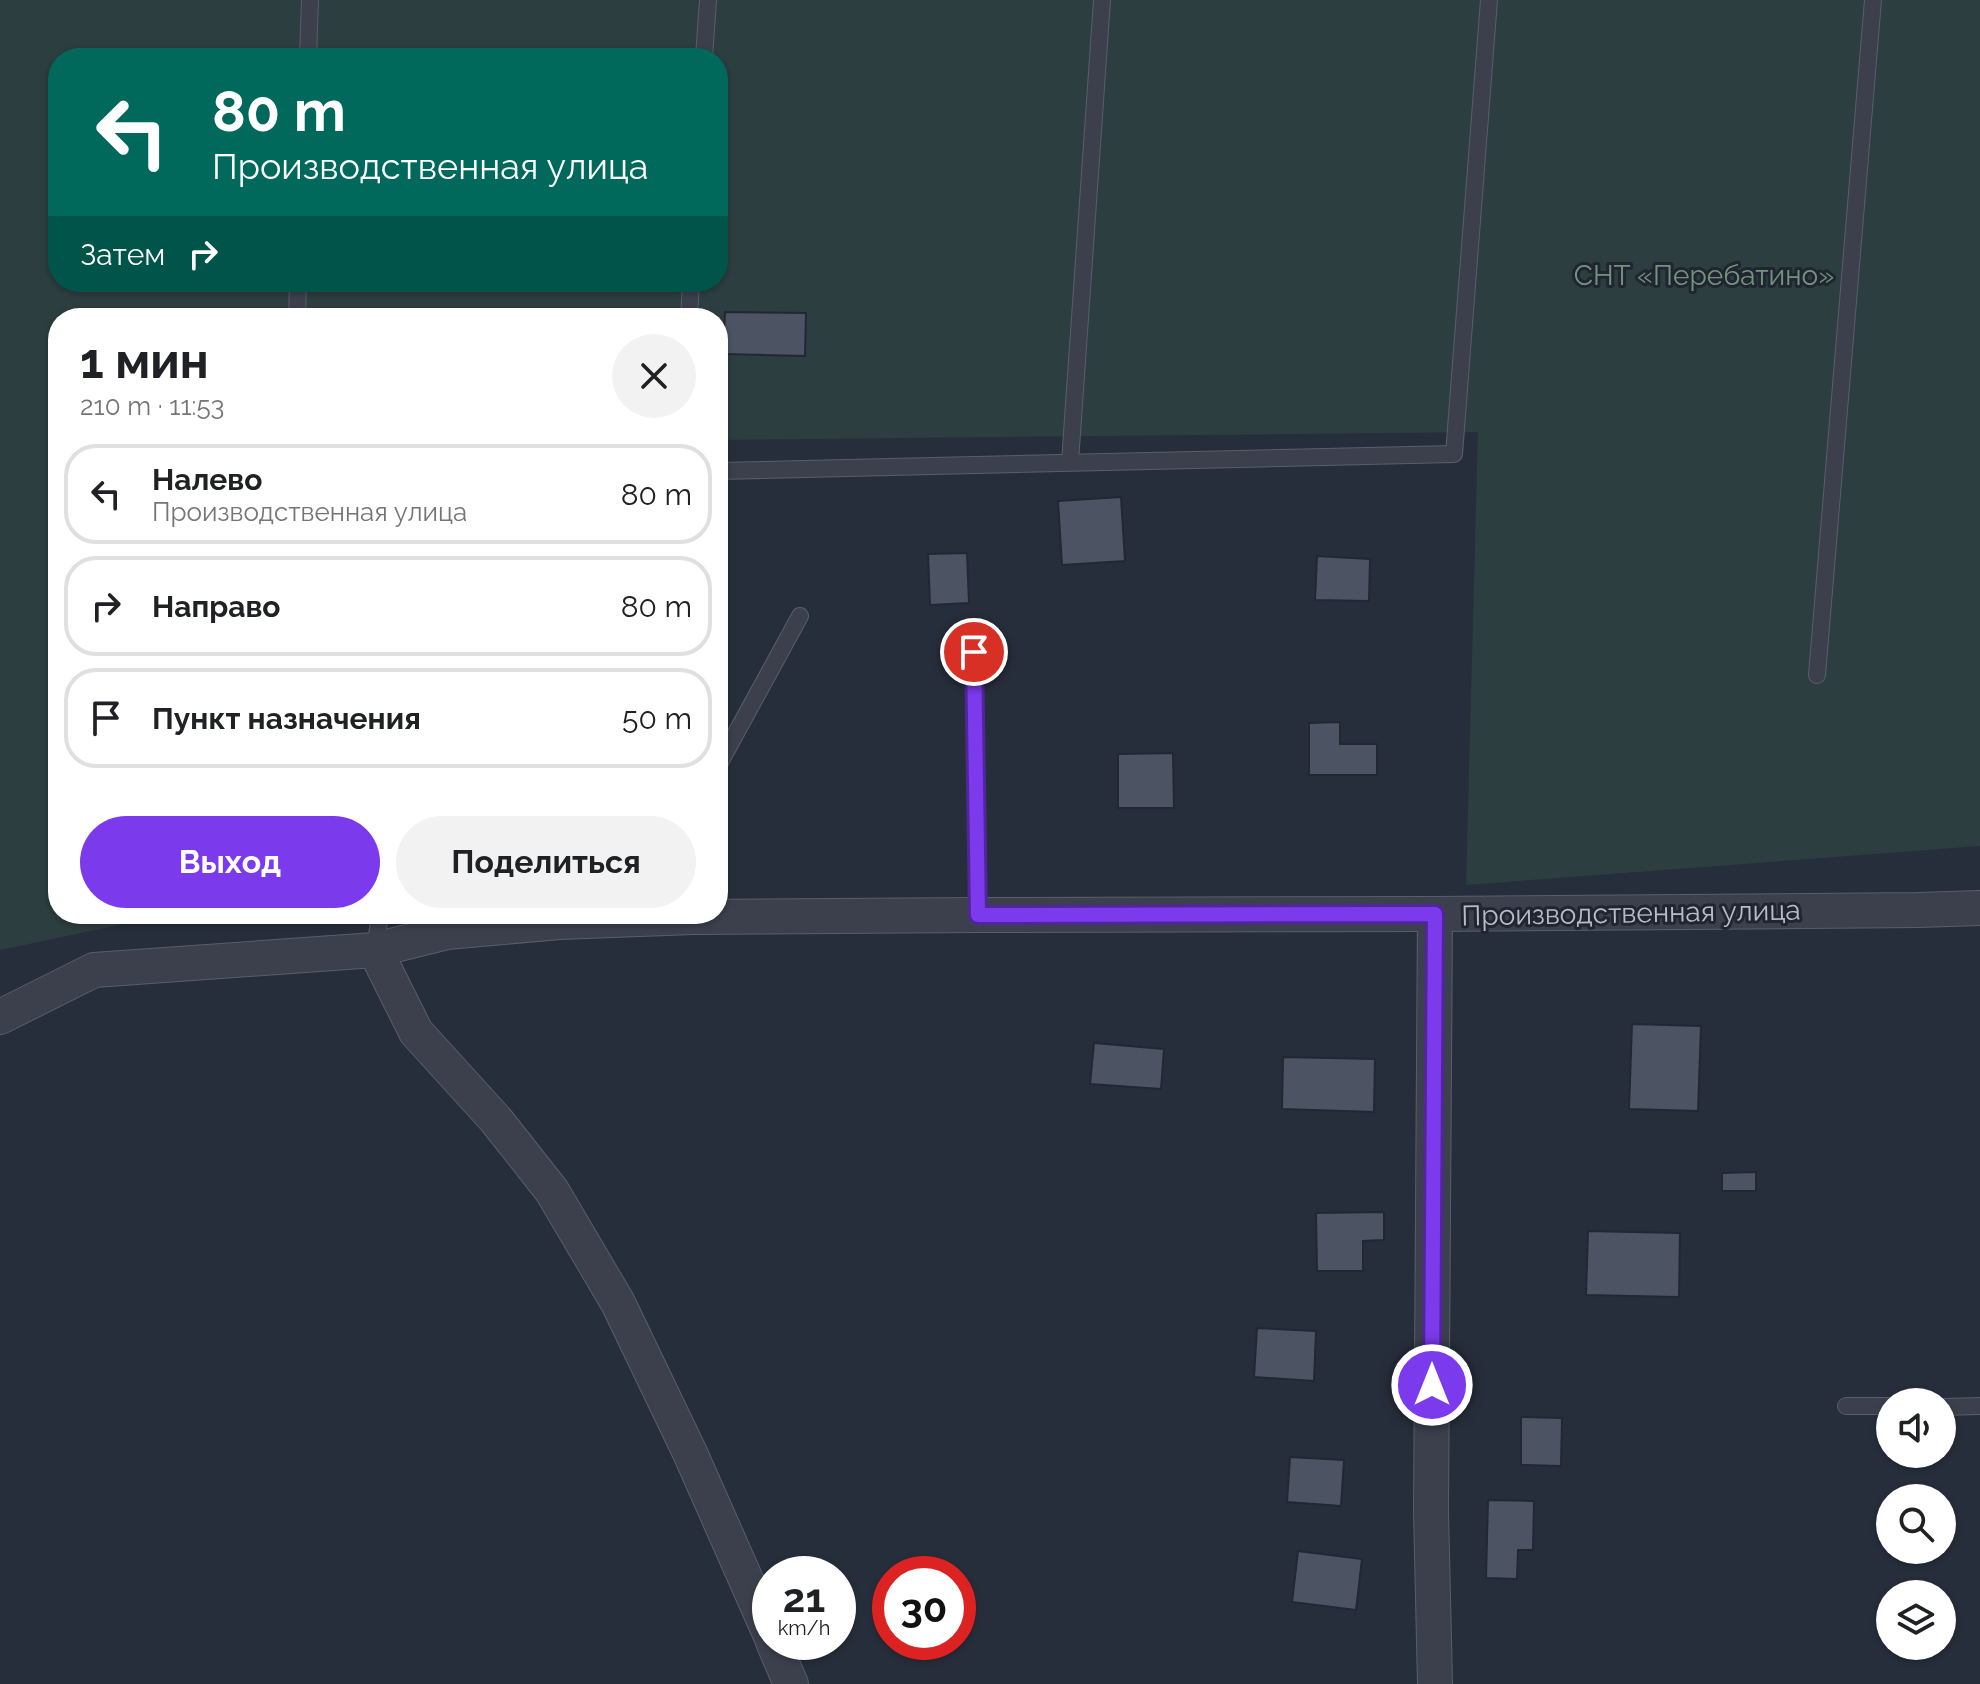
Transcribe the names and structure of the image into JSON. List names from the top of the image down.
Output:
{
  "streets": {
    "street": ["Производственная улица"]
  },
  "parks": ["СНТ «Перебатино»"],
  "page": {
    "turn": ["80 m", "Производственная улица"],
    "then": "Затем",
    "heading": ["1 мин", "210 m · 11:53"],
    "list": [
      {
        "name": "Налево",
        "note": "Производственная улица",
        "value": "80 m"
      },
      {
        "name": "Направо",
        "value": "80 m"
      },
      {
        "name": "Пункт назначения",
        "value": "50 m"
      }
    ],
    "buttons": ["Выход", "Поделиться"],
    "speed": "21 km/h",
    "limit": "30"
  }
}
